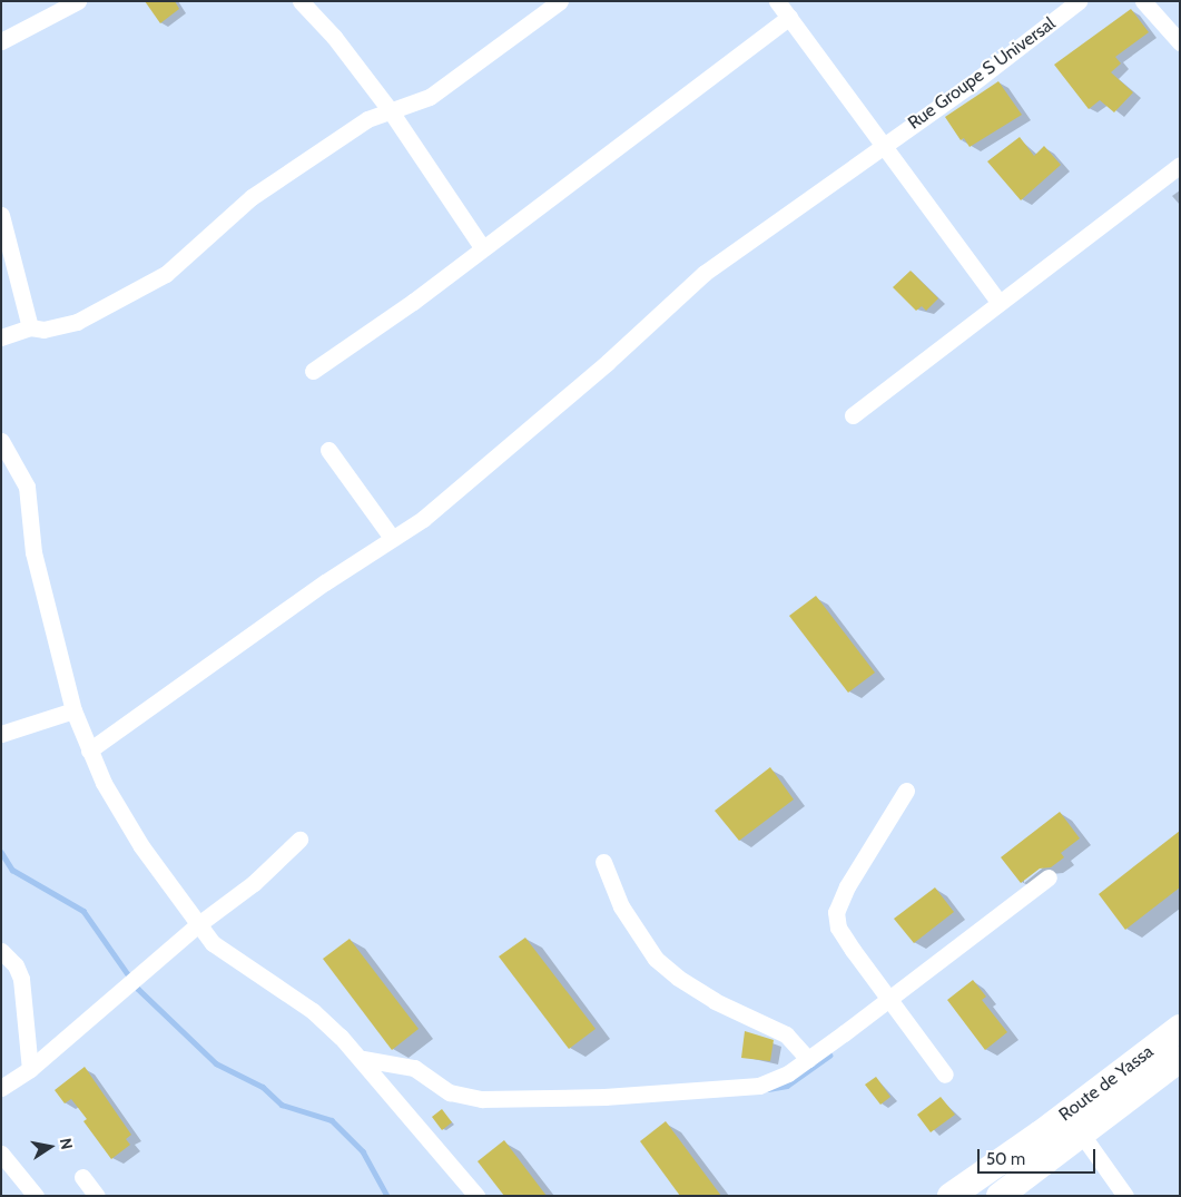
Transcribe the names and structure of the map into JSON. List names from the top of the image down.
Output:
{
  "streets": {
    "main road": ["Route de Yassa"],
    "street": ["Rue Groupe S Universal"]
  },
  "scale_bar": "50 m",
  "north": "right"
}
